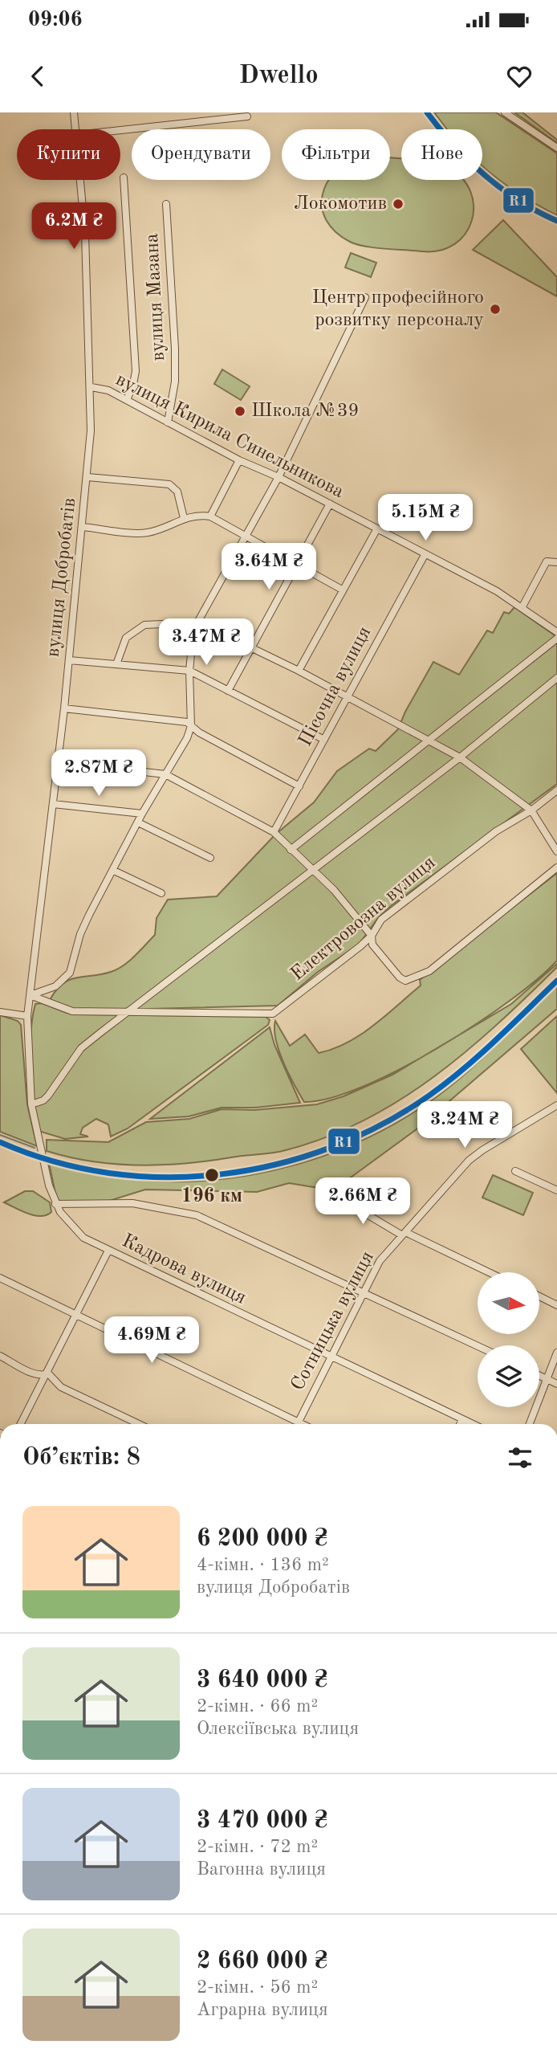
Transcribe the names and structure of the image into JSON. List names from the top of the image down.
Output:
{
  "streets": {
    "street": [
      "вулиця Мазана",
      "вулиця Кирила Синельникова",
      "вулиця Добробатів",
      "Пісочна вулиця",
      "Електровозна вулиця",
      "Кадрова вулиця",
      "Сотницька вулиця"
    ]
  },
  "crossings": [
    ["вулиця Мазана", "вулиця Кирила Синельникова"],
    ["вулиця Кирила Синельникова", "вулиця Добробатів"],
    ["вулиця Кирила Синельникова", "Пісочна вулиця"],
    ["вулиця Добробатів", "Кадрова вулиця"],
    ["Кадрова вулиця", "Сотницька вулиця"]
  ],
  "places": [
    "Локомотив",
    "Центр професійного розвитку персоналу",
    "Школа №39",
    "196 км"
  ],
  "lines": ["transit line R1"],
  "north": "right",
  "page": {
    "status": "09:06",
    "header": "Dwello",
    "chip": [
      "Купити",
      "Орендувати",
      "Фільтри",
      "Нове"
    ],
    "price": [
      "6.2M ₴",
      "5.15M ₴",
      "3.64M ₴",
      "3.47M ₴",
      "2.87M ₴",
      "3.24M ₴",
      "2.66M ₴",
      "4.69M ₴"
    ],
    "heading": "Об’єктів: 8",
    "list": [
      {
        "name": "6 200 000 ₴",
        "note": "4-кімн. · 136 m² · вулиця Добробатів"
      },
      {
        "name": "3 640 000 ₴",
        "note": "2-кімн. · 66 m² · Олексіївська вулиця"
      },
      {
        "name": "3 470 000 ₴",
        "note": "2-кімн. · 72 m² · Вагонна вулиця"
      },
      {
        "name": "2 660 000 ₴",
        "note": "2-кімн. · 56 m² · Аграрна вулиця"
      }
    ]
  }
}
